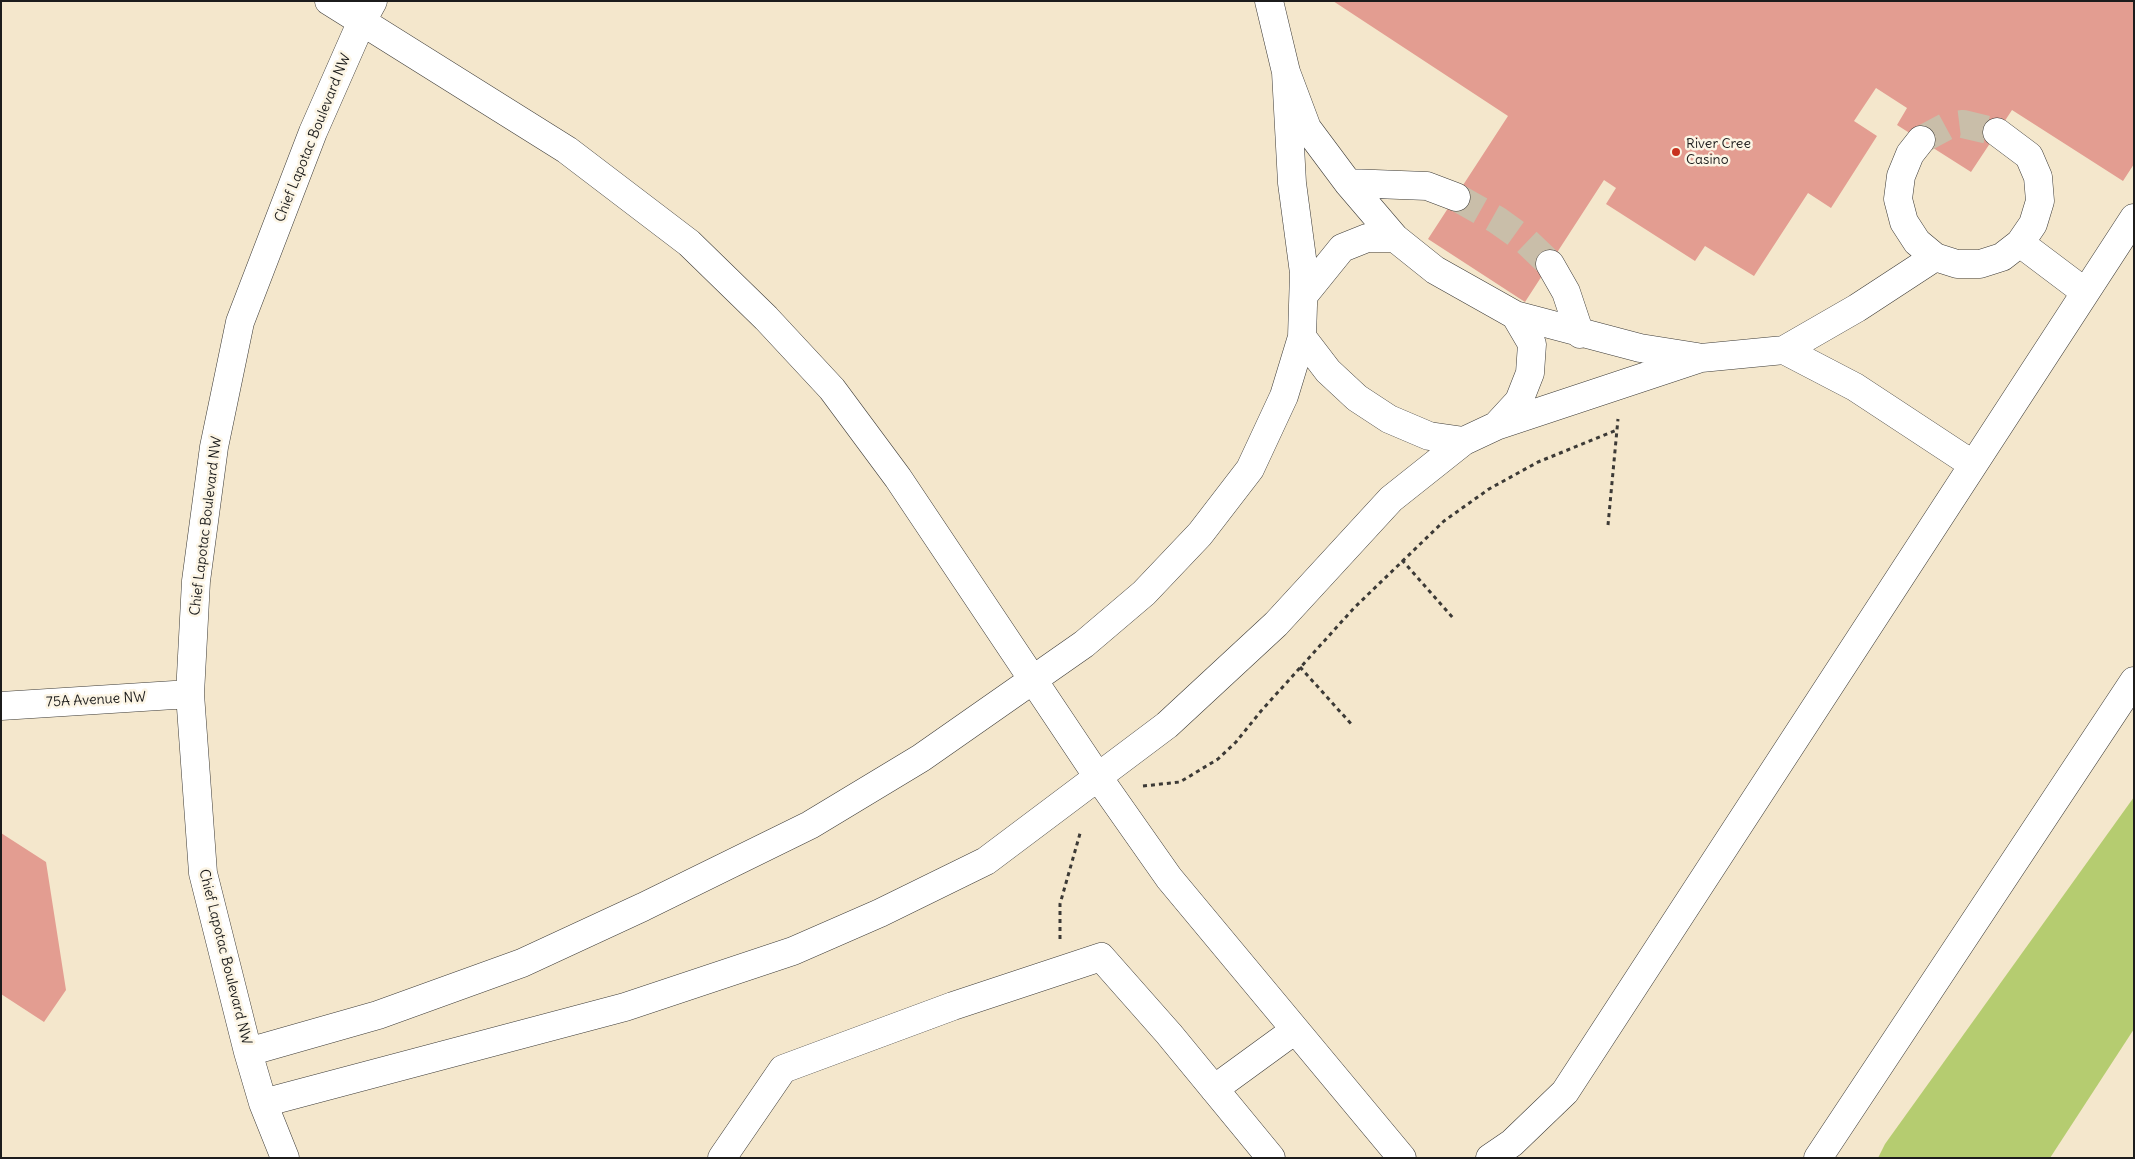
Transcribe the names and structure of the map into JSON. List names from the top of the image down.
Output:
{
  "streets": {
    "street": ["Chief Lapotac Boulevard NW", "75A Avenue NW"]
  },
  "crossings": [
    ["Chief Lapotac Boulevard NW", "75A Avenue NW"]
  ],
  "places": ["River Cree Casino"]
}
